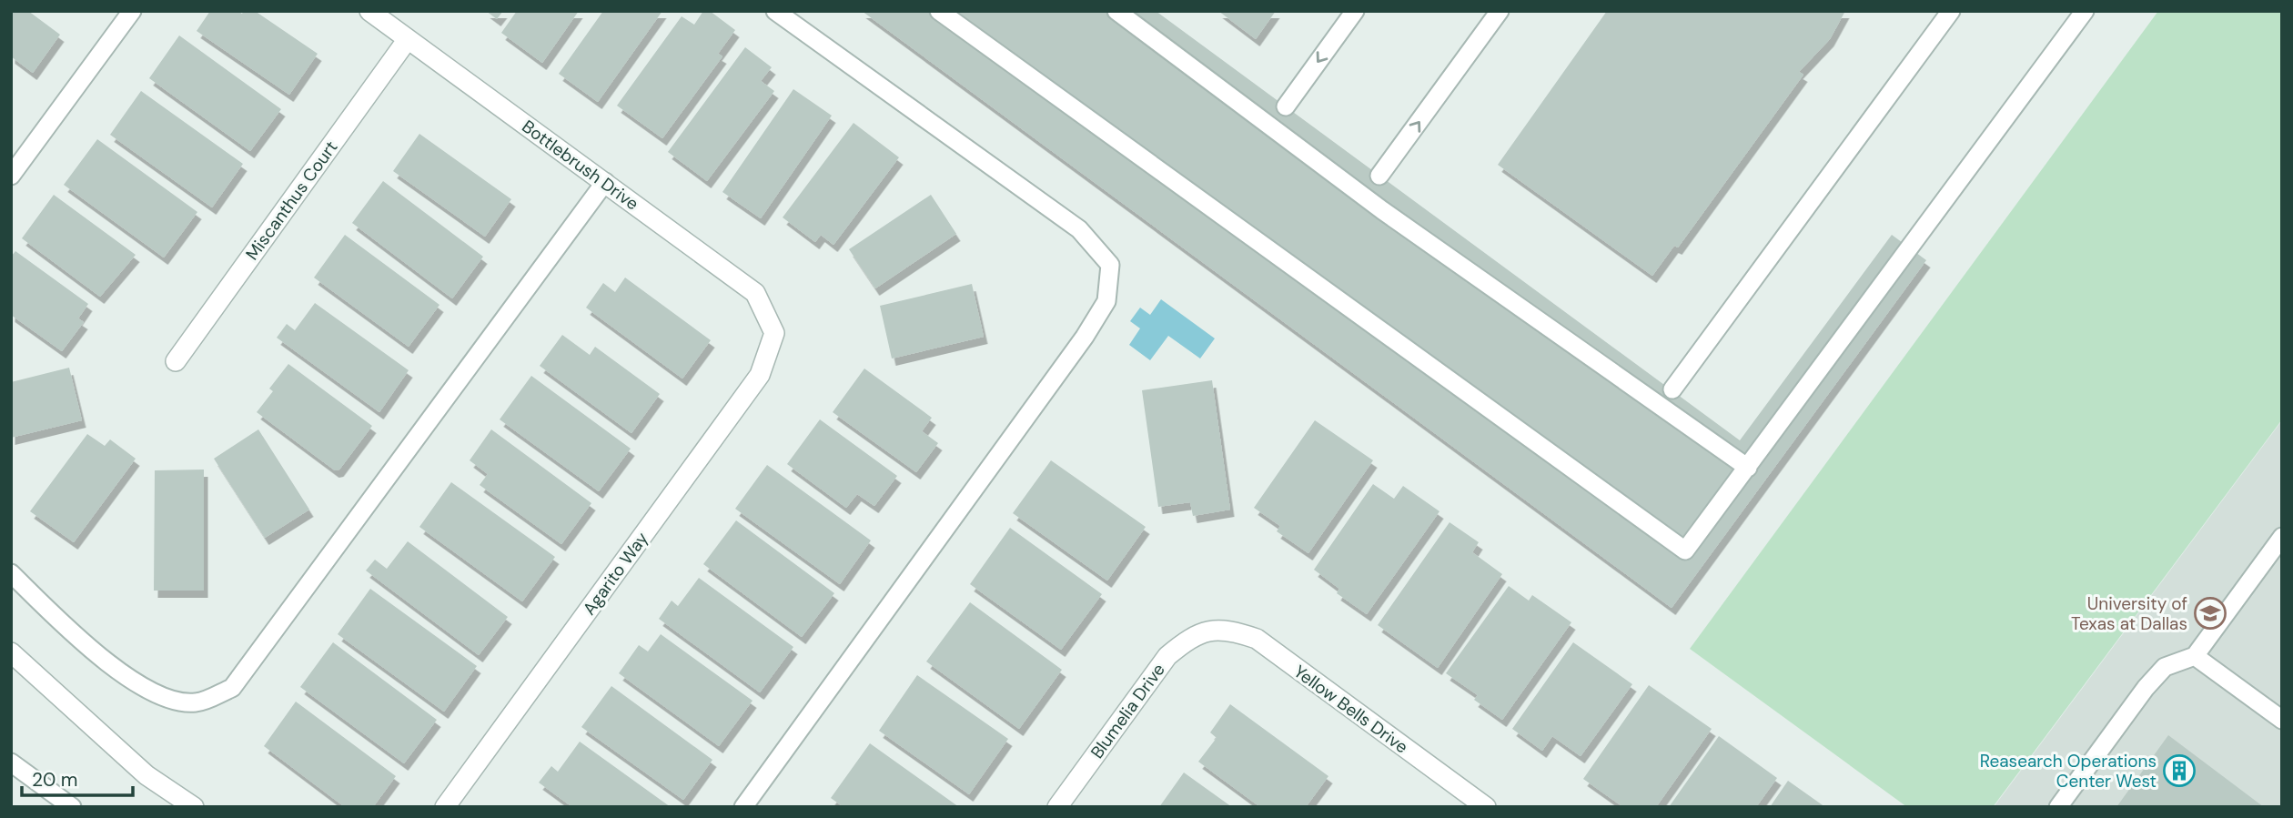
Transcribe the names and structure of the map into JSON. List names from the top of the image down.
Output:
{
  "streets": {
    "street": [
      "Bottlebrush Drive",
      "Miscanthus Court",
      "Agarito Way",
      "Yellow Bells Drive",
      "Blumelia Drive"
    ]
  },
  "crossings": [
    ["Bottlebrush Drive", "Miscanthus Court"],
    ["Bottlebrush Drive", "Agarito Way"],
    ["Yellow Bells Drive", "Blumelia Drive"]
  ],
  "places": {
    "school or university": ["University of Texas at Dallas"],
    "building": ["Reasearch Operations Center West"]
  },
  "scale_bar": "20 m"
}
